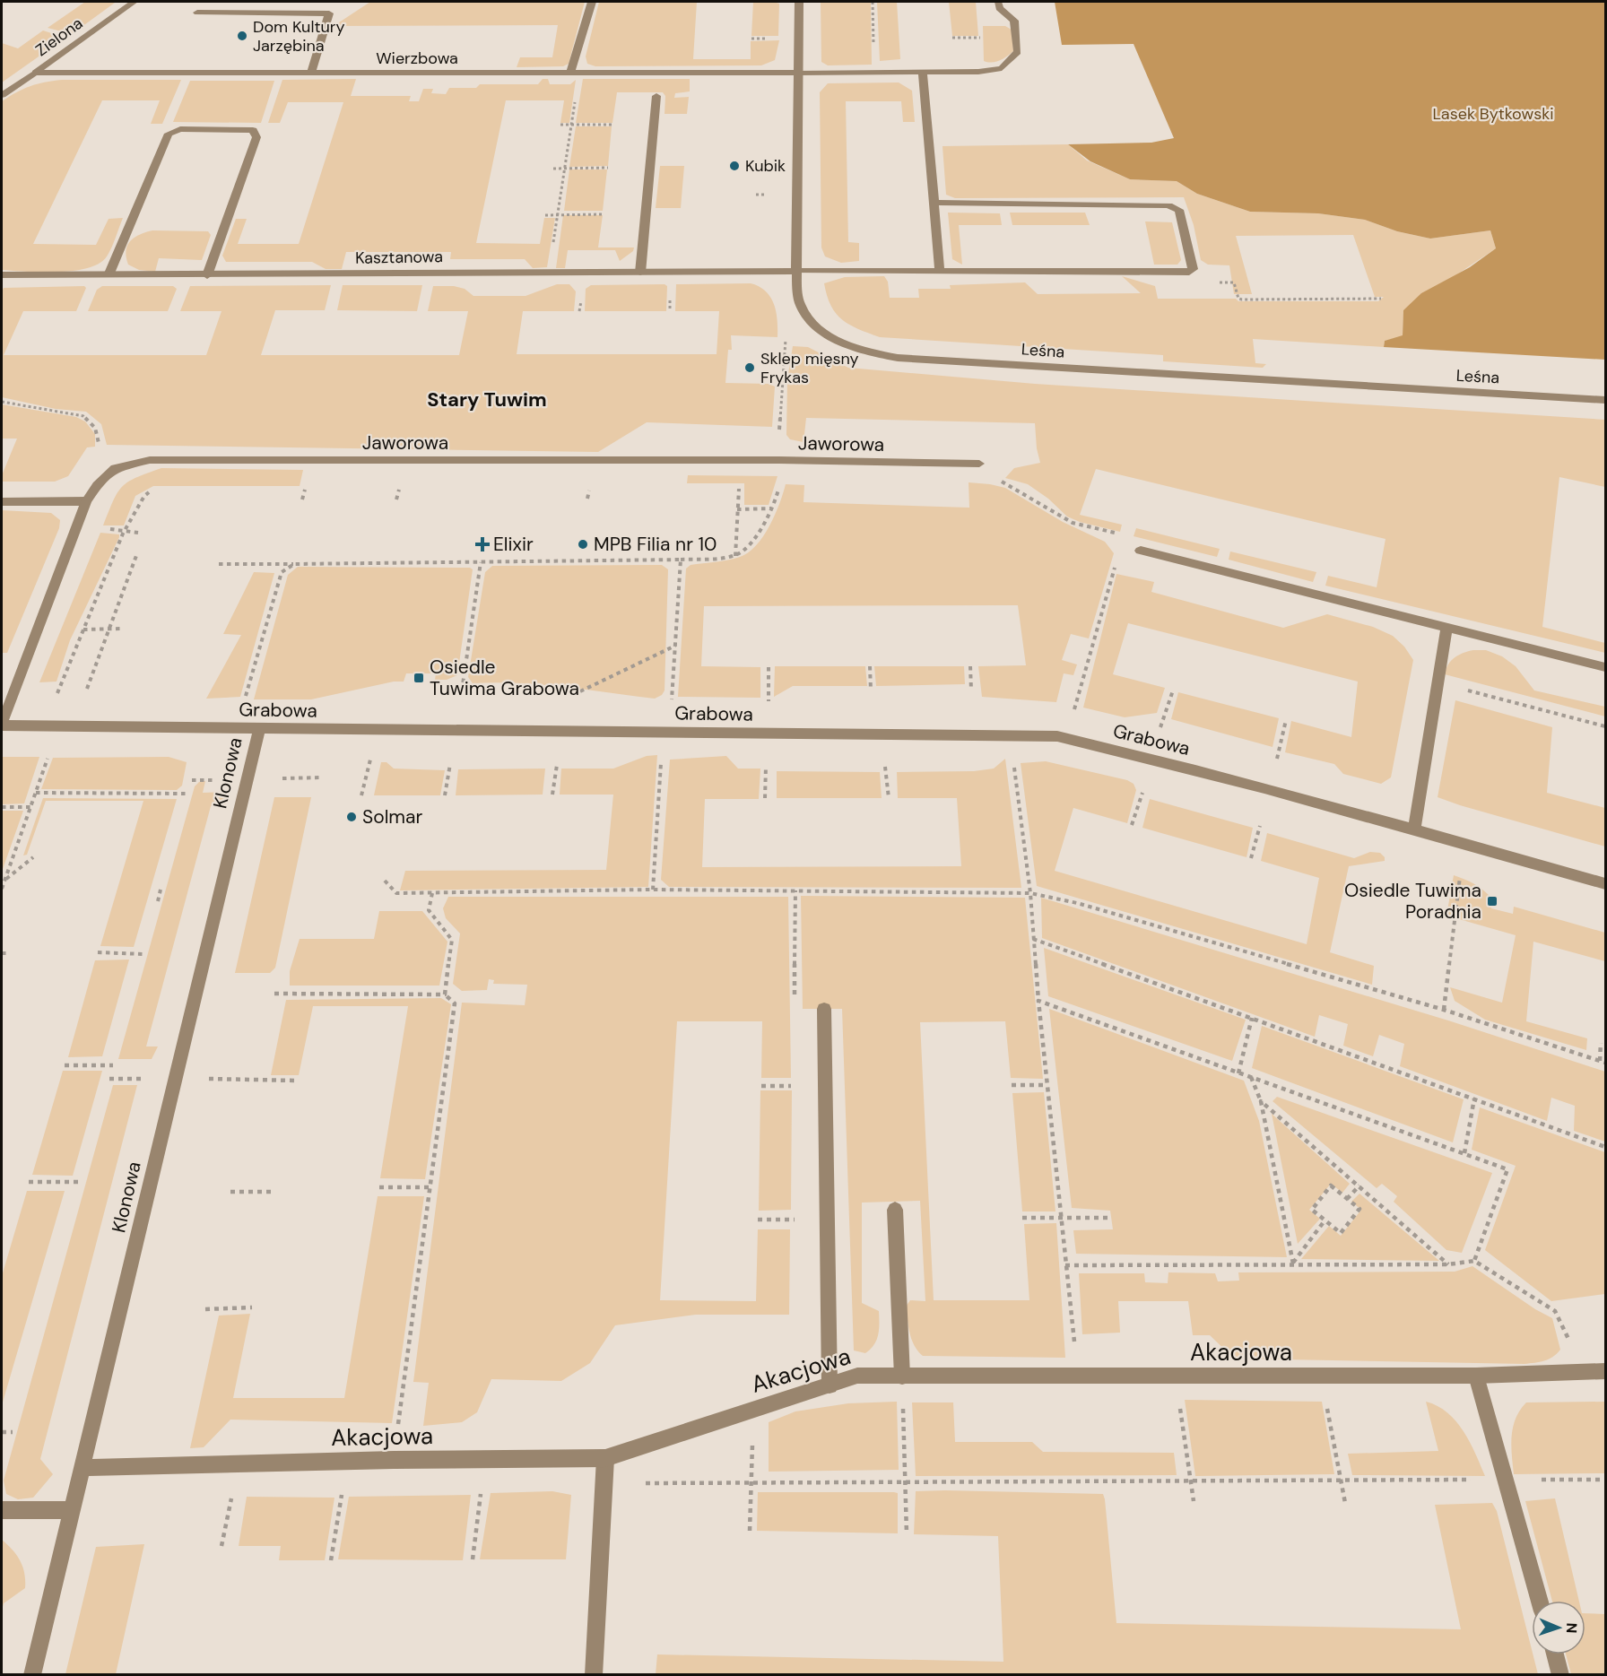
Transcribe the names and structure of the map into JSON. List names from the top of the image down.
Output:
{
  "streets": {
    "street": [
      "Zielona",
      "Wierzbowa",
      "Kasztanowa",
      "Leśna",
      "Jaworowa",
      "Grabowa",
      "Klonowa",
      "Akacjowa"
    ]
  },
  "crossings": [
    ["Zielona", "Wierzbowa"],
    ["Wierzbowa", "Leśna"],
    ["Kasztanowa", "Leśna"],
    ["Jaworowa", "Grabowa"],
    ["Grabowa", "Klonowa"],
    ["Klonowa", "Akacjowa"]
  ],
  "districts": ["Stary Tuwim"],
  "parks": ["Lasek Bytkowski"],
  "places": {
    "other": [
      "Dom Kultury Jarzębina",
      "Kubik",
      "Sklep mięsny Frykas",
      "MPB Filia nr 10",
      "Solmar"
    ],
    "health": ["Elixir"],
    "transit": ["Osiedle Tuwima Grabowa", "Osiedle Tuwima Poradnia"]
  },
  "north": "right"
}
